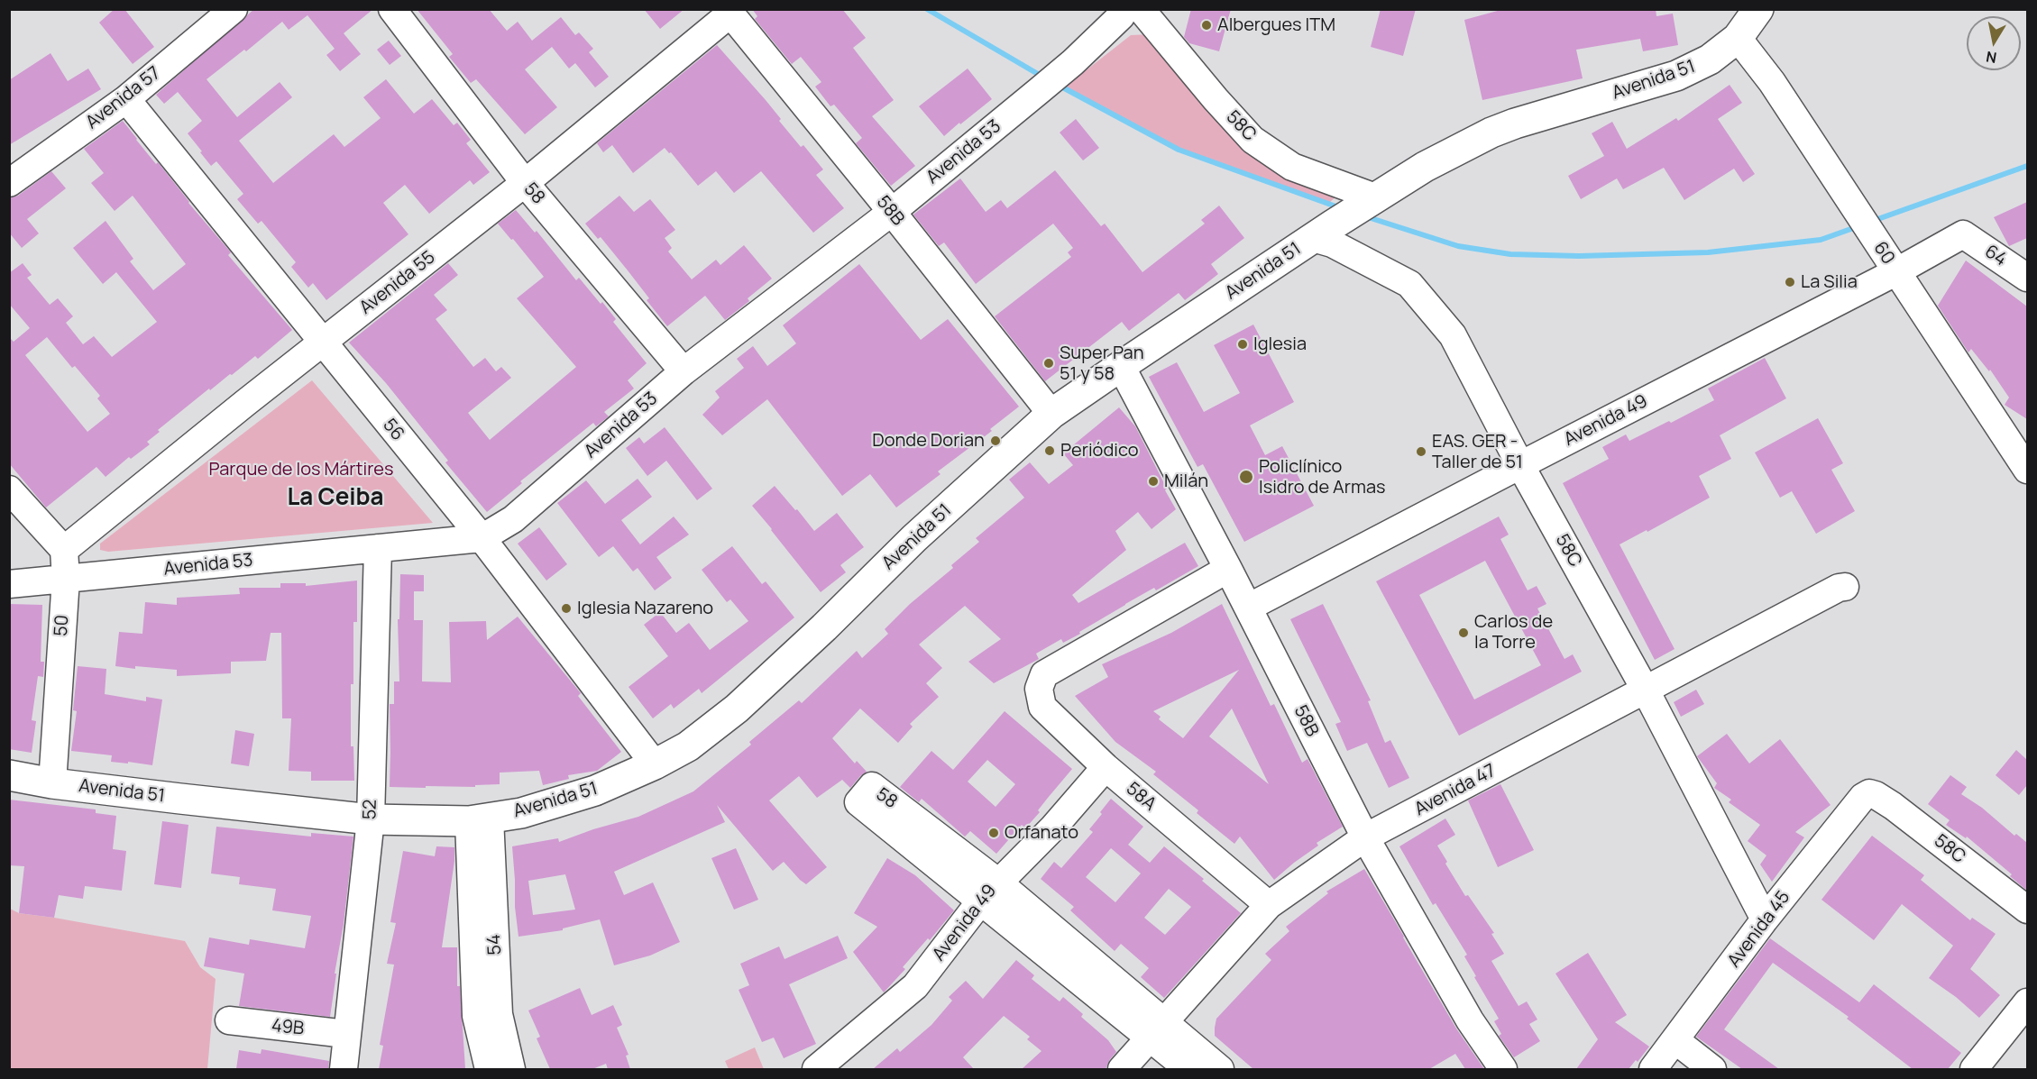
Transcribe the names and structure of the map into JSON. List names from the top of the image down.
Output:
{
  "streets": {
    "main road": ["Avenida 51"],
    "street": [
      "Avenida 57",
      "58C",
      "Avenida 53",
      "58",
      "58B",
      "60",
      "64",
      "Avenida 55",
      "Avenida 49",
      "56",
      "50",
      "Avenida 47",
      "58A",
      "52",
      "Avenida 45",
      "54",
      "49B"
    ]
  },
  "crossings": [
    ["Avenida 51", "58C"],
    ["Avenida 51", "58B"],
    ["Avenida 51", "60"],
    ["Avenida 51", "56"],
    ["Avenida 51", "50"],
    ["Avenida 51", "52"],
    ["Avenida 51", "54"],
    ["Avenida 57", "56"],
    ["58C", "Avenida 49"],
    ["58C", "Avenida 47"],
    ["58C", "Avenida 45"],
    ["Avenida 53", "58"],
    ["Avenida 53", "58B"],
    ["Avenida 53", "56"],
    ["Avenida 53", "50"],
    ["Avenida 53", "52"],
    ["58", "Avenida 55"],
    ["58B", "Avenida 55"],
    ["58B", "Avenida 49"],
    ["58B", "Avenida 47"],
    ["58B", "58A"],
    ["60", "Avenida 49"],
    ["64", "Avenida 49"],
    ["Avenida 55", "56"],
    ["Avenida 55", "50"],
    ["Avenida 49", "58A"],
    ["Avenida 47", "58A"],
    ["52", "49B"]
  ],
  "districts": ["La Ceiba"],
  "parks": ["Parque de los Mártires"],
  "places": [
    "Albergues ITM",
    "La Silia",
    "Iglesia",
    "Super Pan 51 y 58",
    "Donde Dorian",
    "Periódico",
    "EAS. GER - Taller de 51",
    "Policlínico Isidro de Armas",
    "Milán",
    "Iglesia Nazareno",
    "Carlos de la Torre",
    "Orfanato"
  ],
  "north": "bottom"
}
